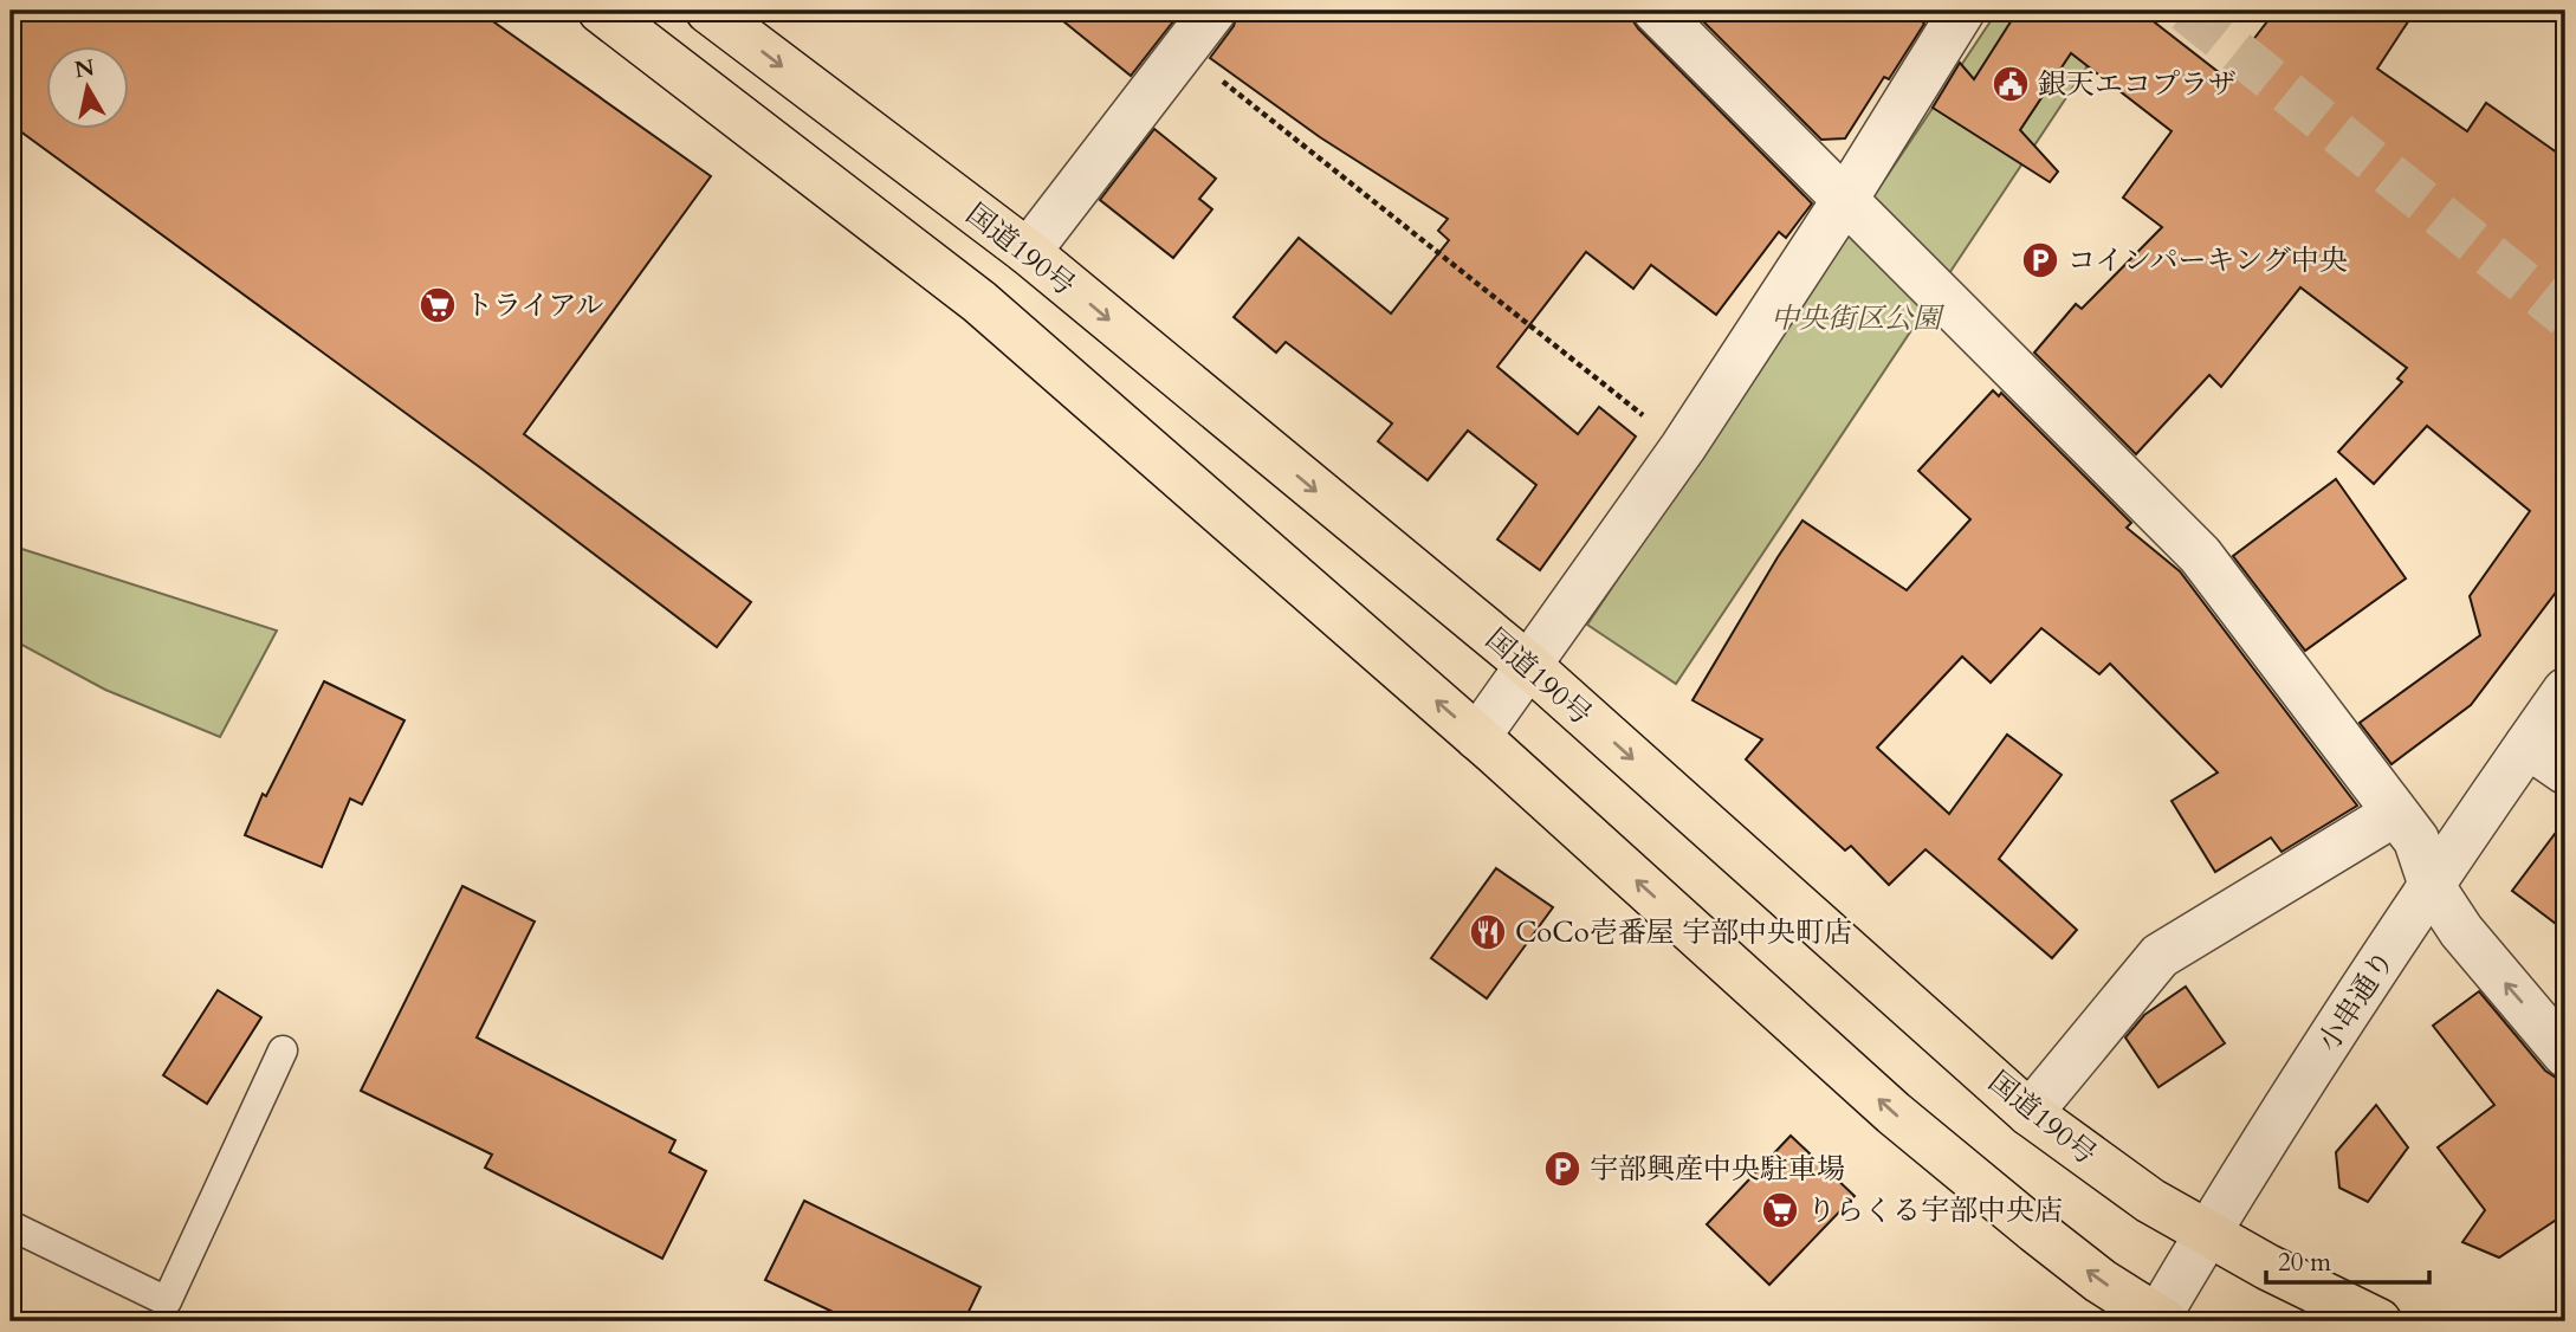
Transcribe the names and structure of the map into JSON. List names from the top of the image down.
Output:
{
  "streets": {
    "highway": ["国道190号"],
    "street": ["小串通り"]
  },
  "crossings": [
    ["国道190号", "小串通り"]
  ],
  "parks": ["中央街区公園"],
  "places": {
    "public building": ["銀天エコプラザ"],
    "parking": ["コインパーキング中央", "宇部興産中央駐車場"],
    "supermarket": ["トライアル", "りらくる宇部中央店"],
    "restaurant": ["CoCo壱番屋 宇部中央町店"]
  },
  "scale_bar": "20 m",
  "north": "top"
}
